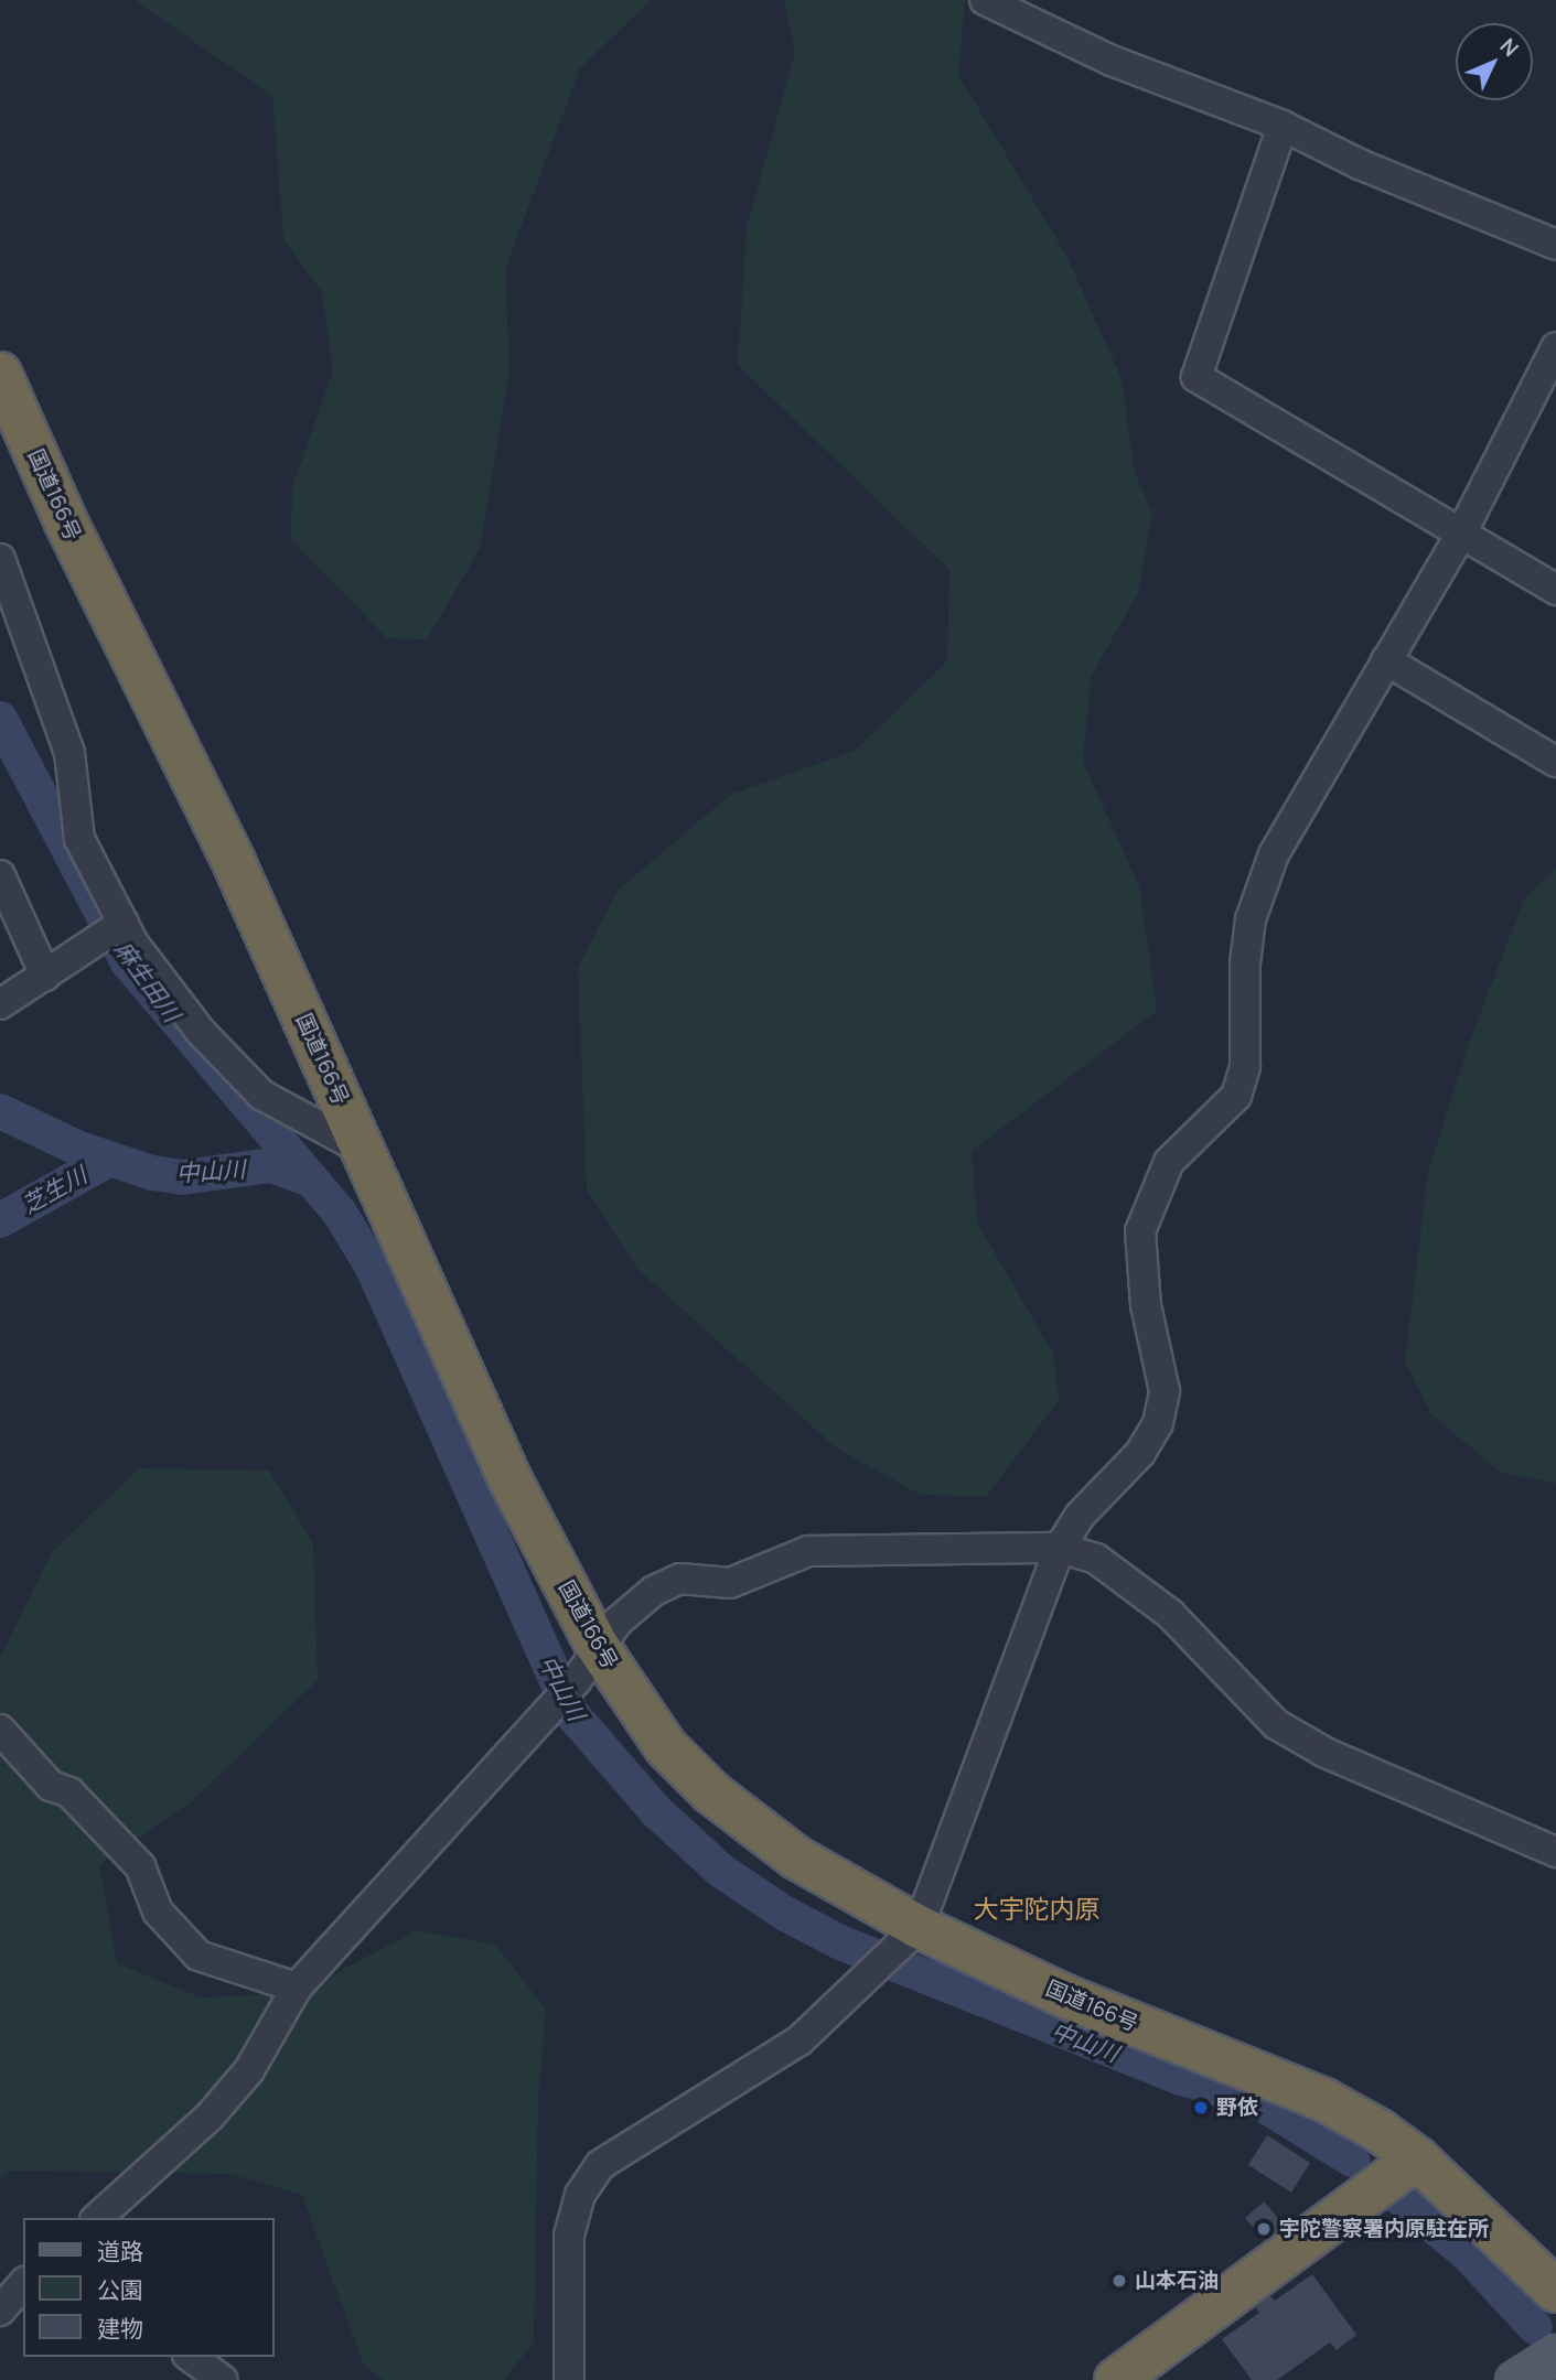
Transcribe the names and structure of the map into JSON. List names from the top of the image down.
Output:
{
  "streets": {
    "highway": ["国道166号"]
  },
  "districts": ["大宇陀内原"],
  "water": ["麻生田川", "中山川", "芝生川"],
  "places": ["野依", "宇陀警察署内原駐在所", "山本石油"],
  "legend": ["道路", "公園", "建物"],
  "north": "top right"
}
